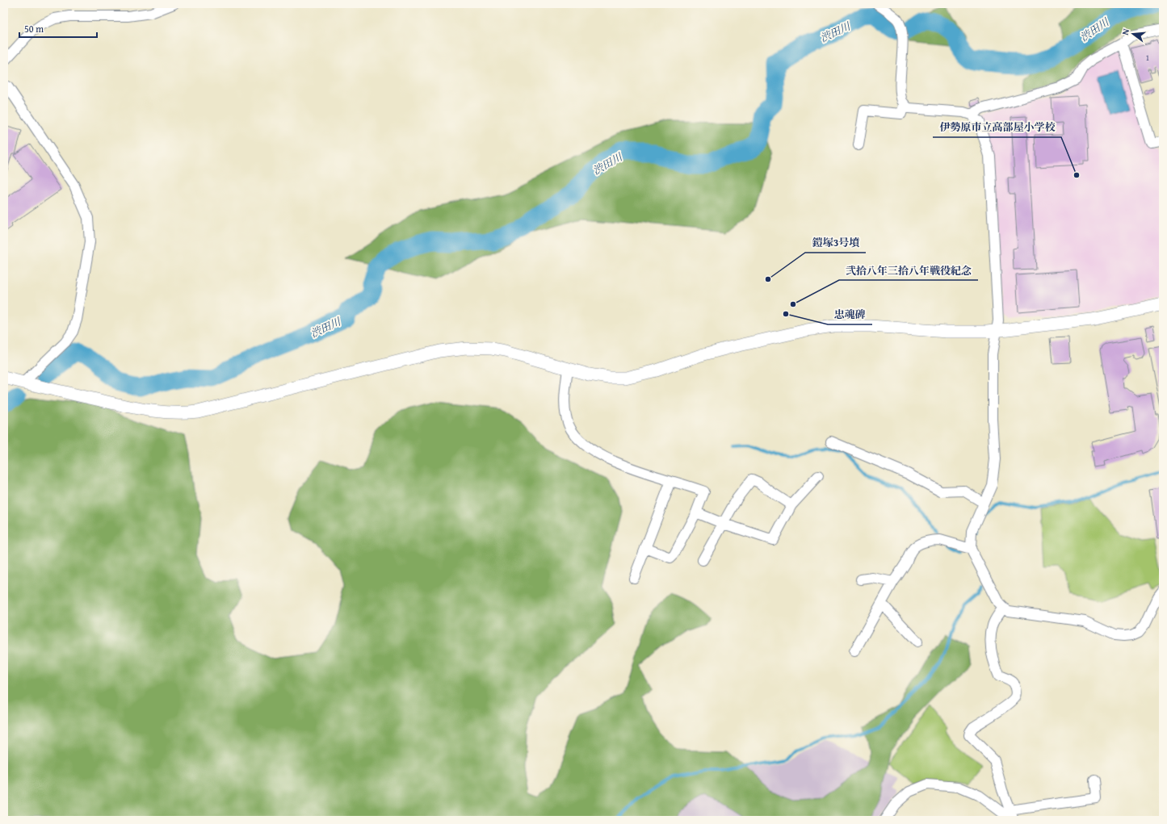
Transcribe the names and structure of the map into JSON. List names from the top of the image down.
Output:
{
  "water": ["渋田川"],
  "places": [
    "伊勢原市立高部屋小学校",
    "鎧塚3号墳",
    "弐拾八年三拾八年戦役紀念",
    "忠魂碑"
  ],
  "house_numbers": ["1"],
  "scale_bar": "50 m",
  "north": "left"
}
